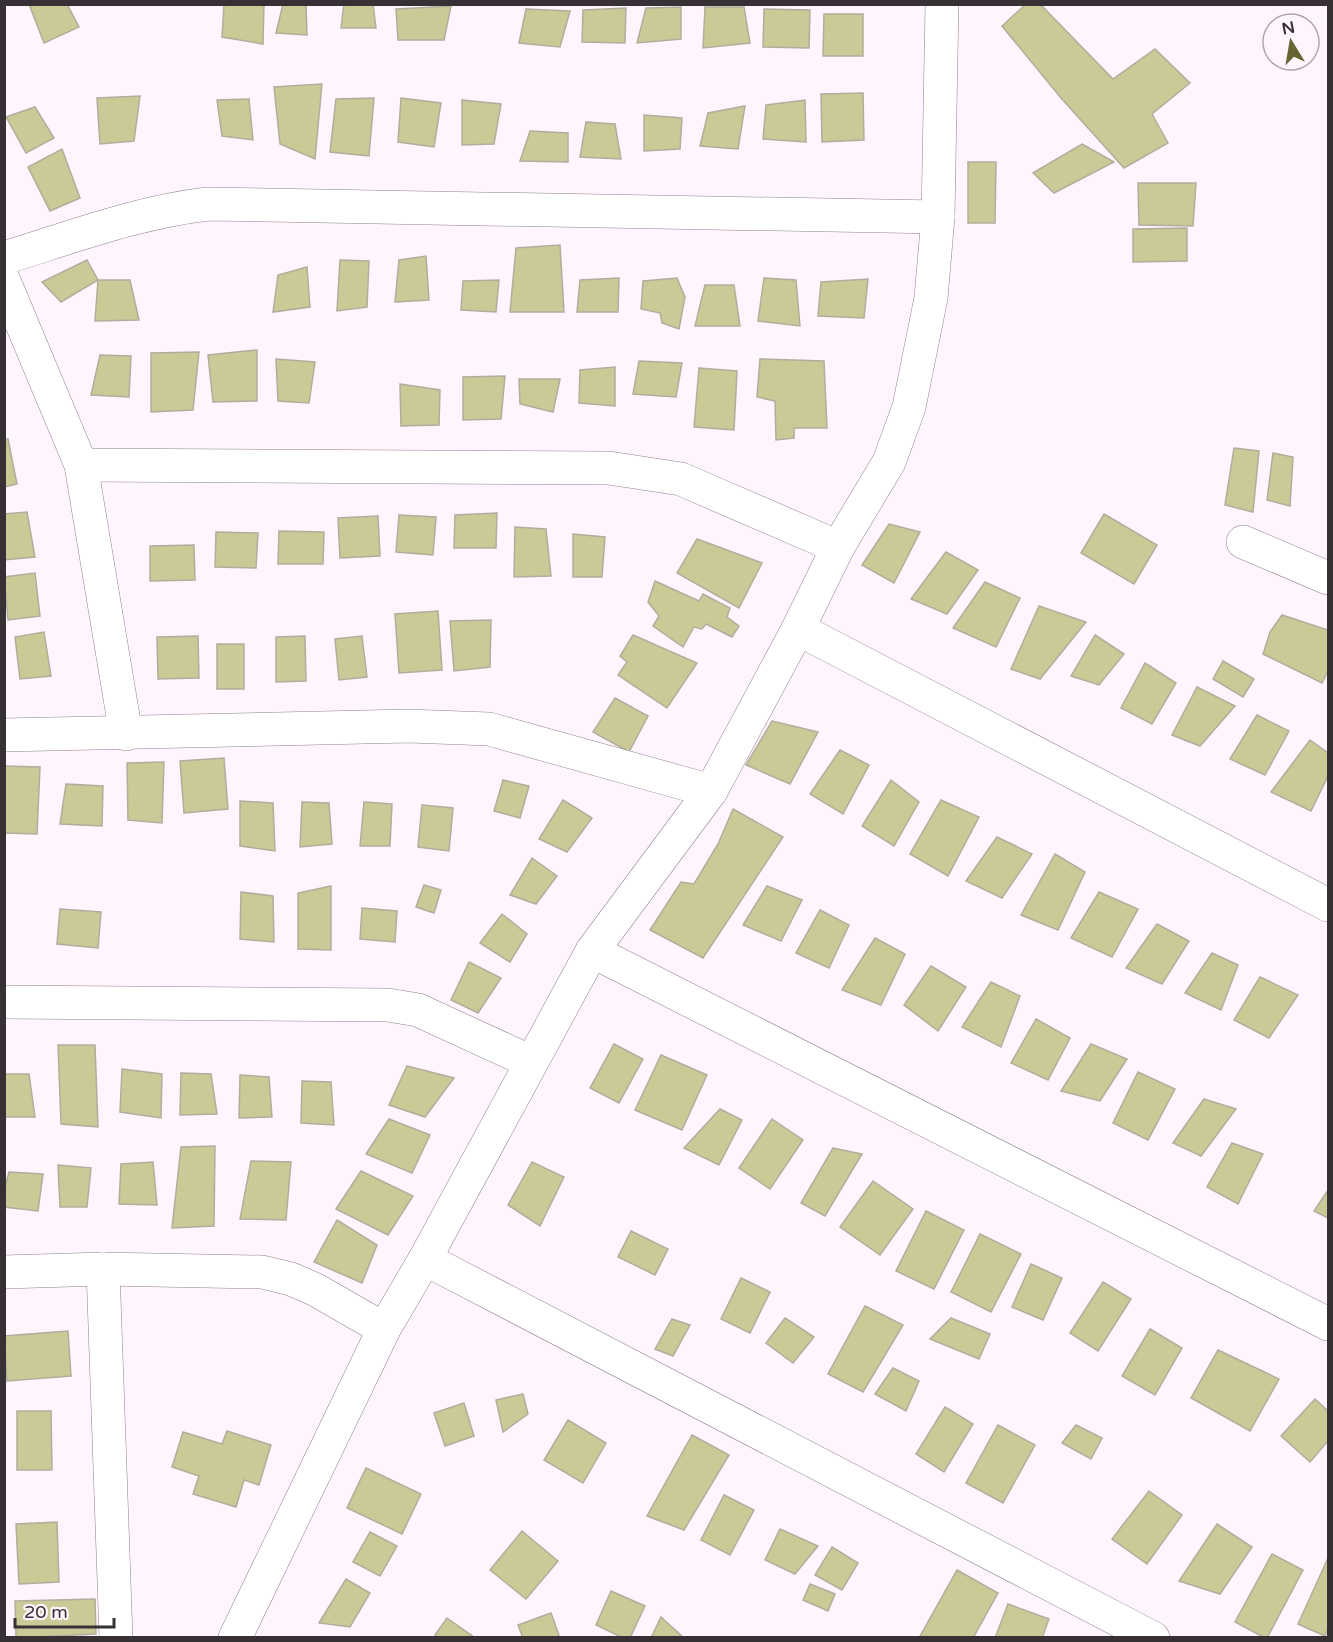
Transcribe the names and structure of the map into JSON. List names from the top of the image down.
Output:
{
  "scale_bar": "20 m",
  "north": "top"
}
